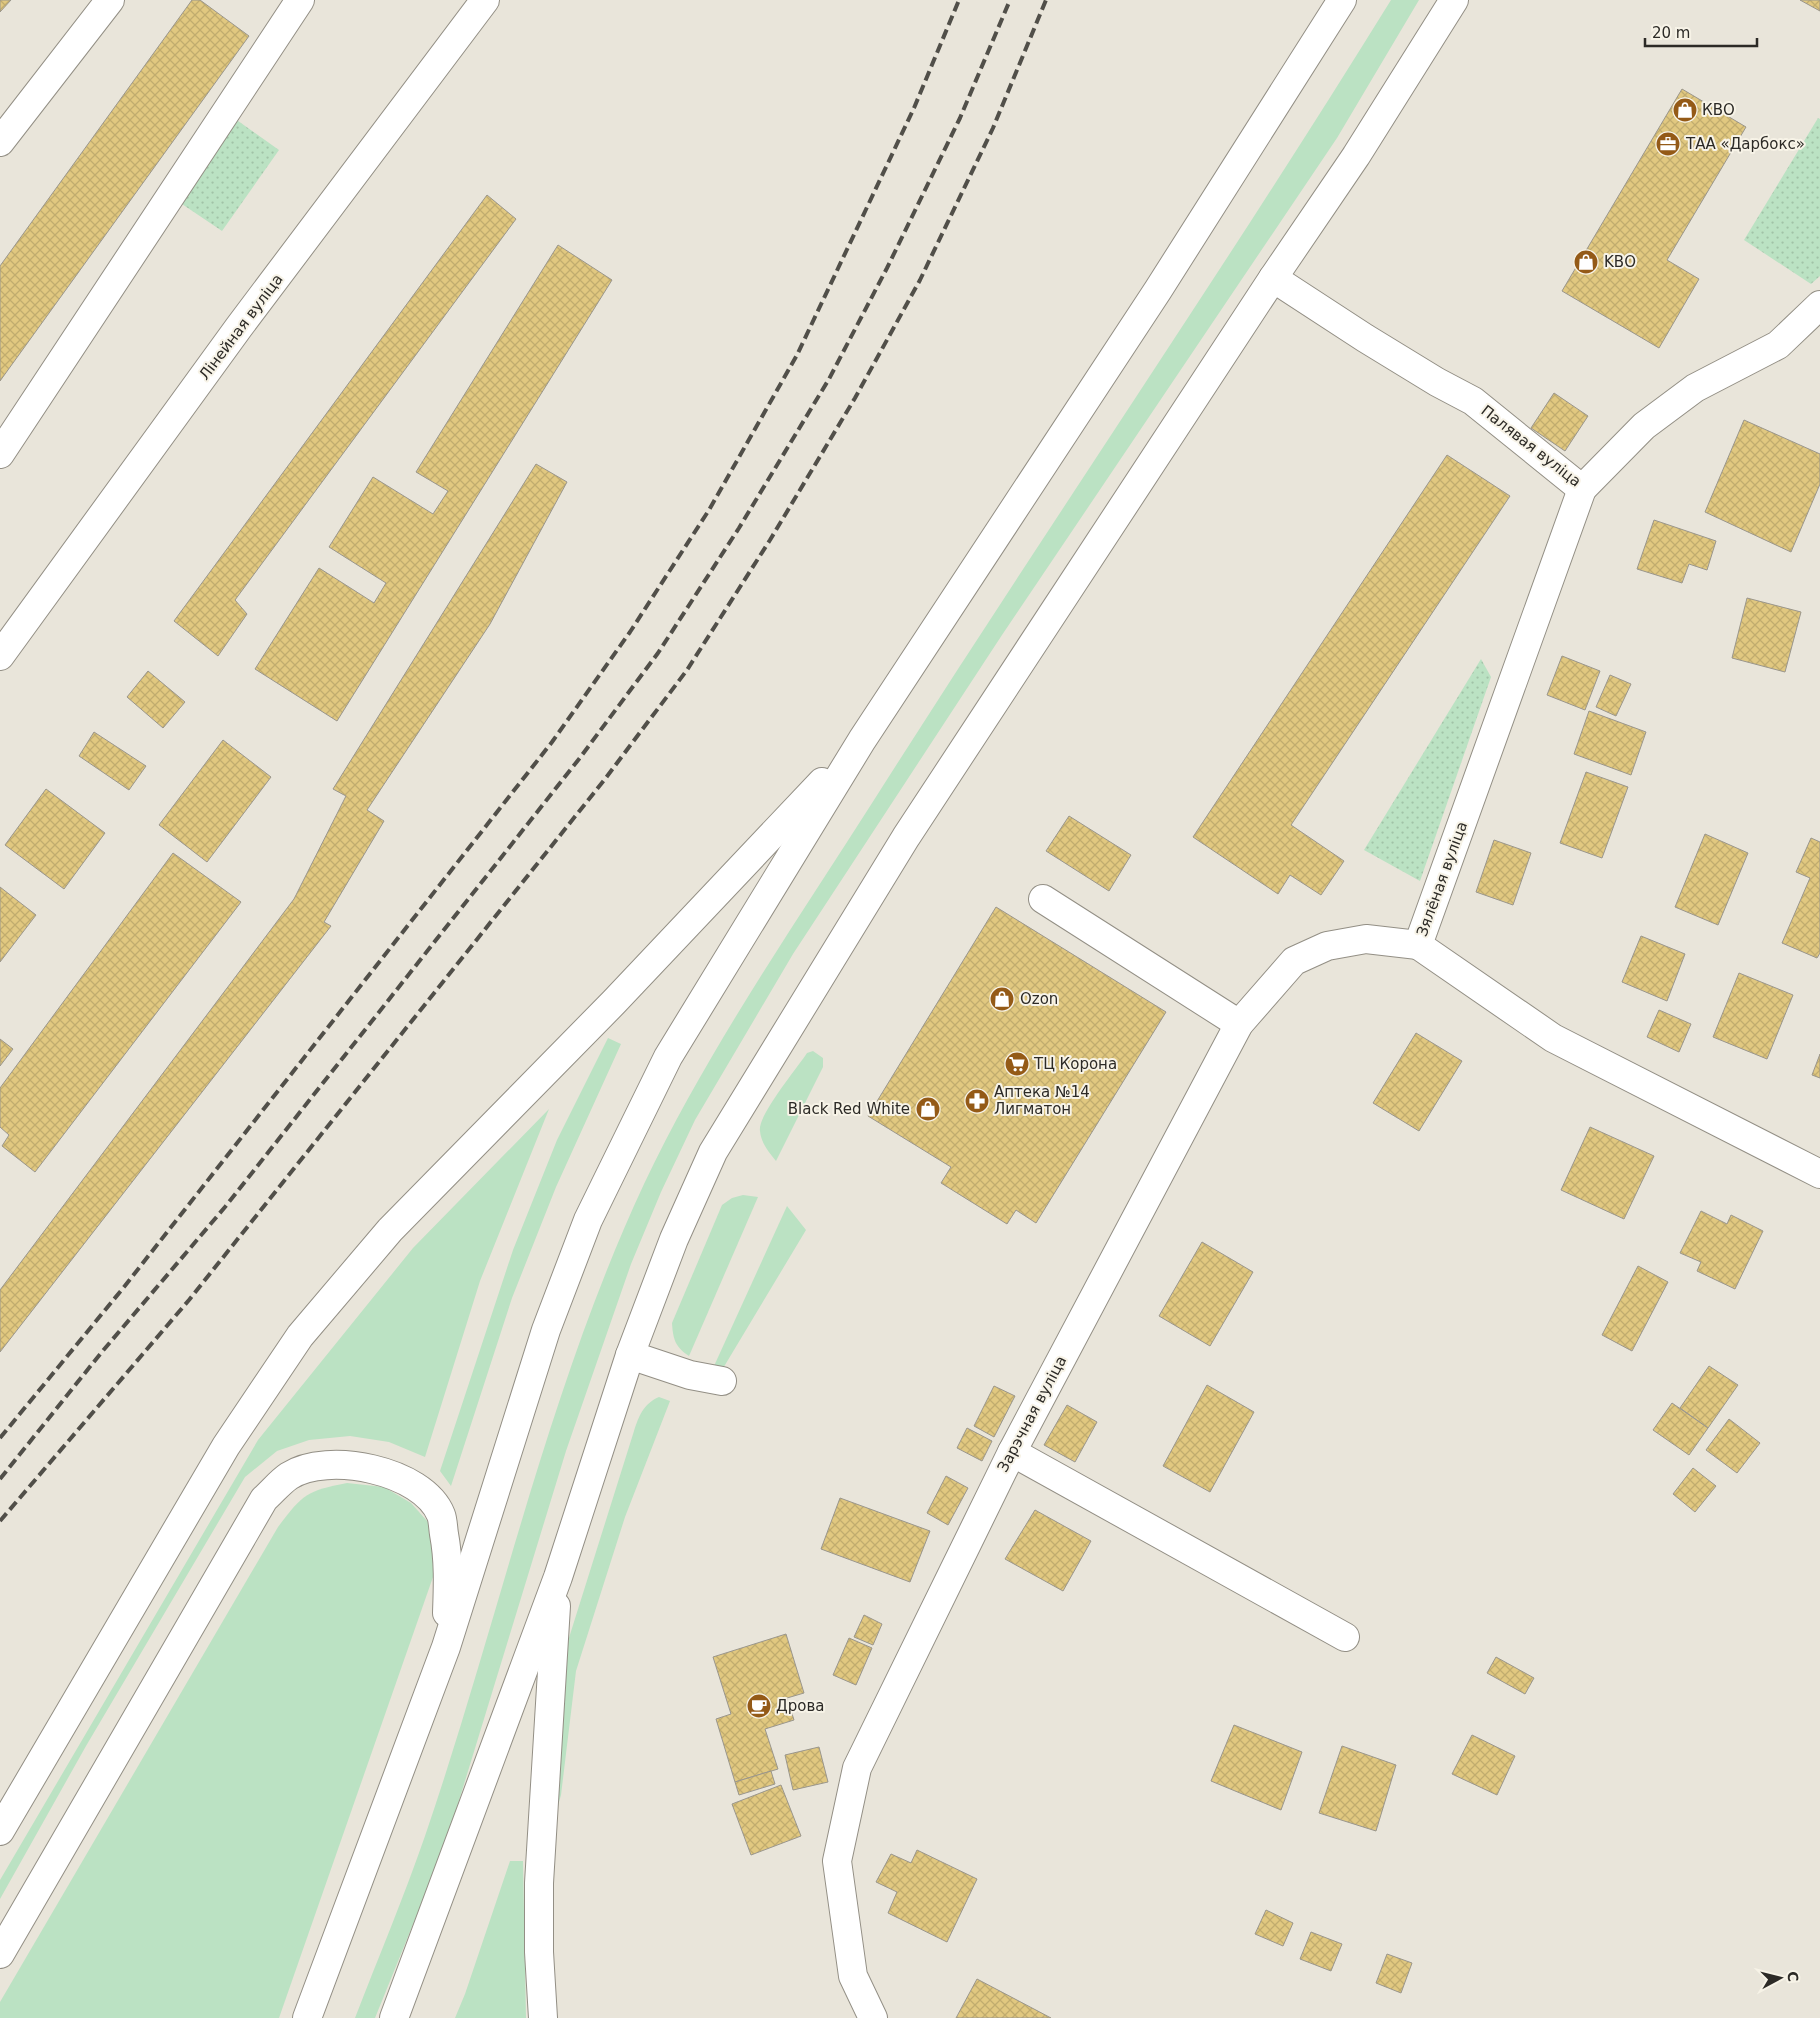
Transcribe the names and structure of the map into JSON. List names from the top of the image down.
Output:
{
  "streets": {
    "main road": [
      "Лінейная вуліца",
      "Палявая вуліца",
      "Зялёная вуліца",
      "Зарэчная вуліца"
    ]
  },
  "crossings": [
    ["Палявая вуліца", "Зялёная вуліца"],
    ["Зялёная вуліца", "Зарэчная вуліца"]
  ],
  "places": {
    "shop": [
      "КВО",
      "KBО",
      "Ozon",
      "Black Red White"
    ],
    "office": ["ТАА «Дарбокс»"],
    "supermarket": ["ТЦ Корона"],
    "pharmacy": ["Аптека №14 Лигматон"],
    "cafe": ["Дрова"]
  },
  "scale_bar": "20 m",
  "north": "right"
}
